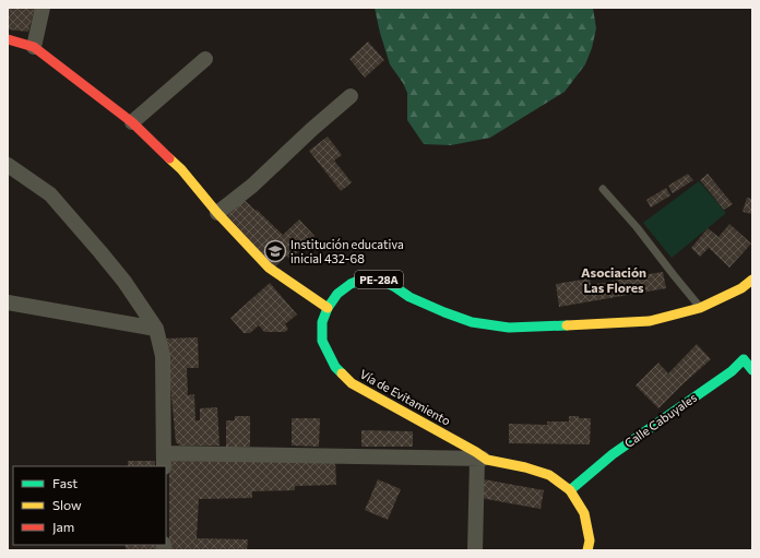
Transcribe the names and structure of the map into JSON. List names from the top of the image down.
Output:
{
  "streets": {
    "main road": ["PE-28A", "Vía de Evitamiento", "Calle Cabuyales"]
  },
  "crossings": [
    ["Vía de Evitamiento", "Calle Cabuyales"]
  ],
  "districts": ["Asociación Las Flores"],
  "places": {
    "school or university": ["Institución educativa inicial 432-68"]
  },
  "legend": ["Fast", "Slow", "Jam"]
}
